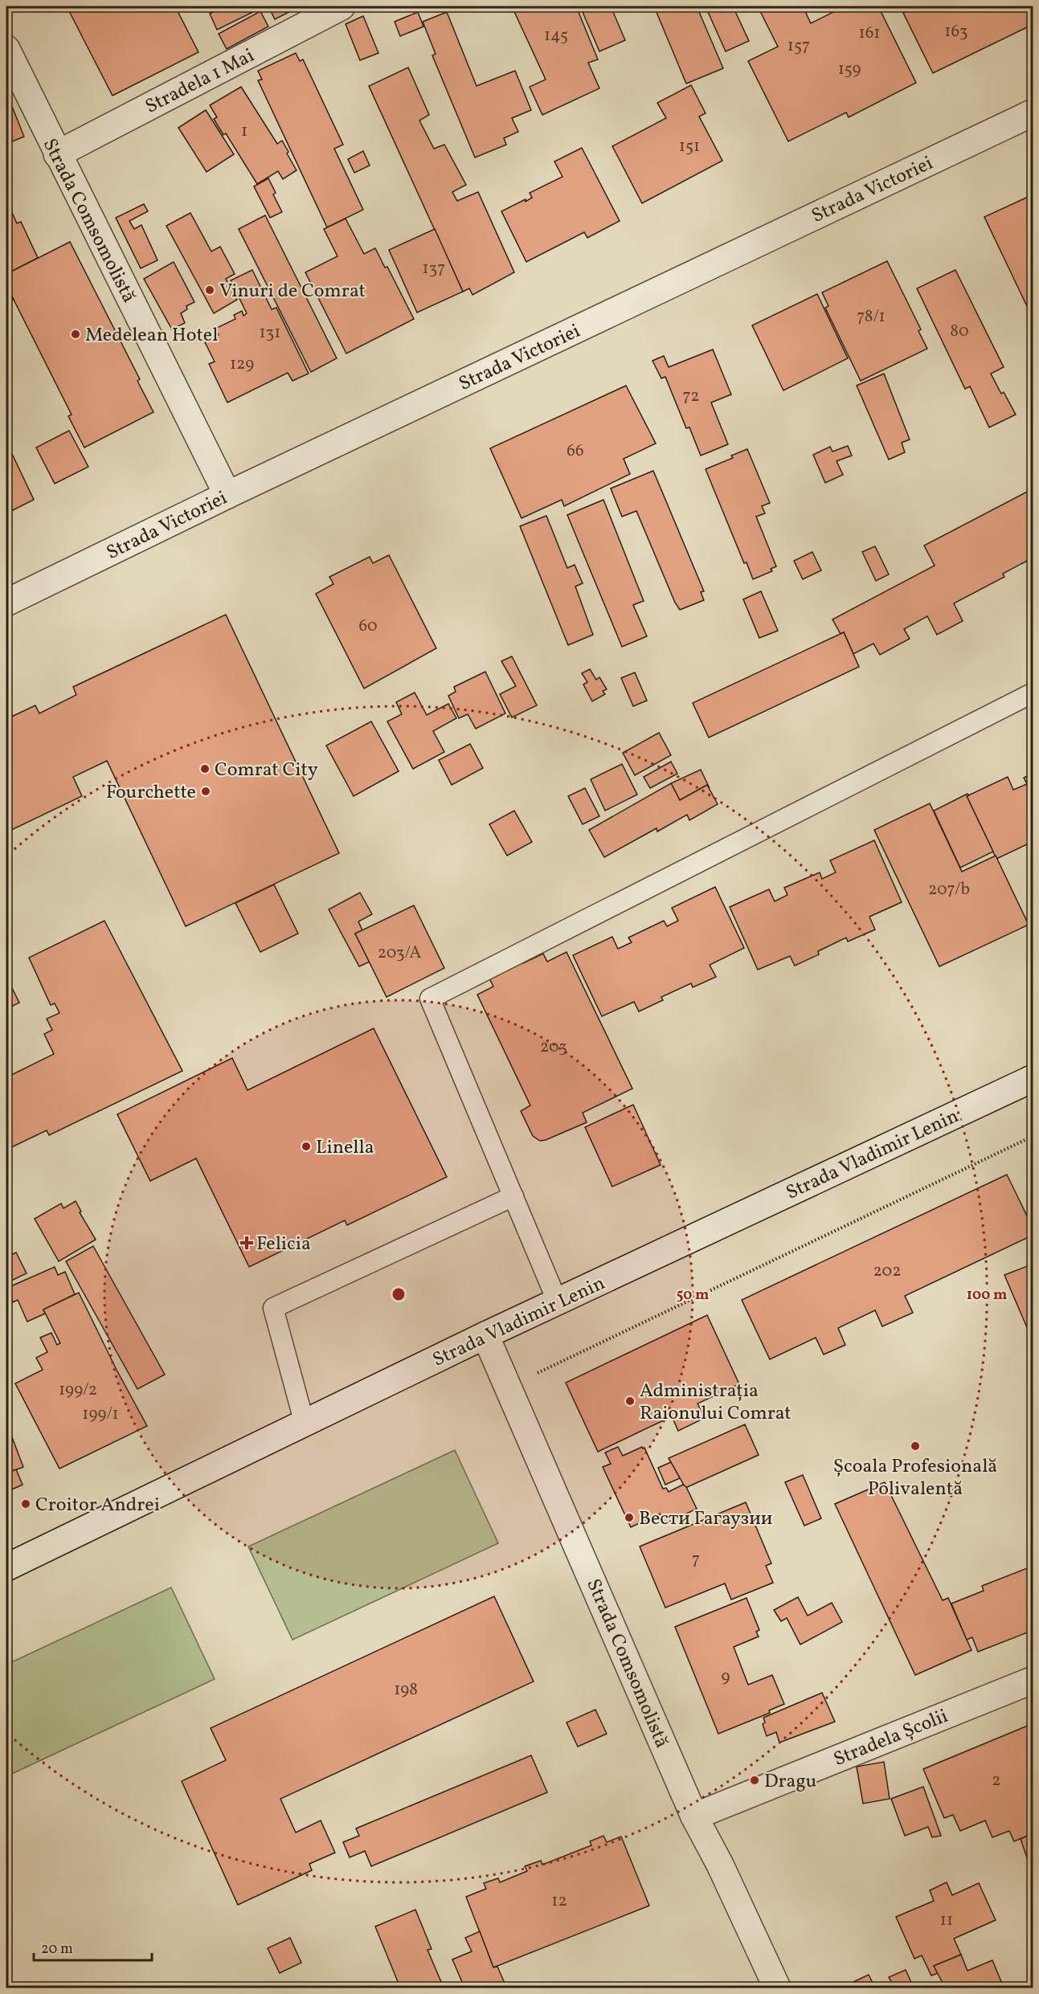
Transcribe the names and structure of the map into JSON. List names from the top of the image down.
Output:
{
  "streets": {
    "street": [
      "Stradela 1 Mai",
      "Strada Victoriei",
      "Strada Comsomolistă",
      "Strada Vladimir Lenin",
      "Stradela Școlii"
    ]
  },
  "crossings": [
    ["Stradela 1 Mai", "Strada Comsomolistă"],
    ["Strada Victoriei", "Strada Comsomolistă"],
    ["Strada Comsomolistă", "Strada Vladimir Lenin"],
    ["Strada Comsomolistă", "Stradela Școlii"]
  ],
  "places": {
    "other": [
      "Vinuri de Comrat",
      "Medelean Hotel",
      "Comrat City",
      "Fourchette",
      "Linella",
      "Administrația Raionului Comrat",
      "Școala Profesională Polivalentă",
      "Croitor Andrei",
      "Вести Гагаузии",
      "Dragu"
    ],
    "health": ["Felicia"]
  },
  "house_numbers": [
    "163",
    "161",
    "145",
    "157",
    "159",
    "1",
    "151",
    "137",
    "78/1",
    "80",
    "131",
    "129",
    "72",
    "66",
    "60",
    "207/b",
    "203/A",
    "203",
    "202",
    "199/2",
    "199/1",
    "7",
    "9",
    "198",
    "2",
    "12",
    "11"
  ],
  "scale_bar": "20 m",
  "rings": ["50 m", "100 m"]
}
